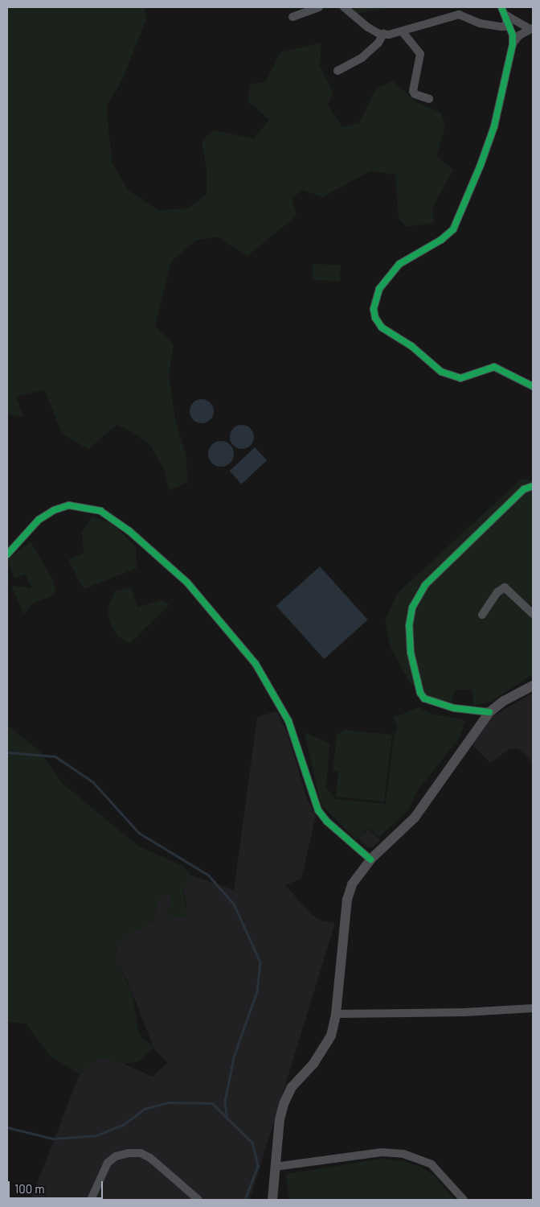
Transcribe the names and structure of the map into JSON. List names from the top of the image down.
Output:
{
  "scale_bar": "100 m"
}
